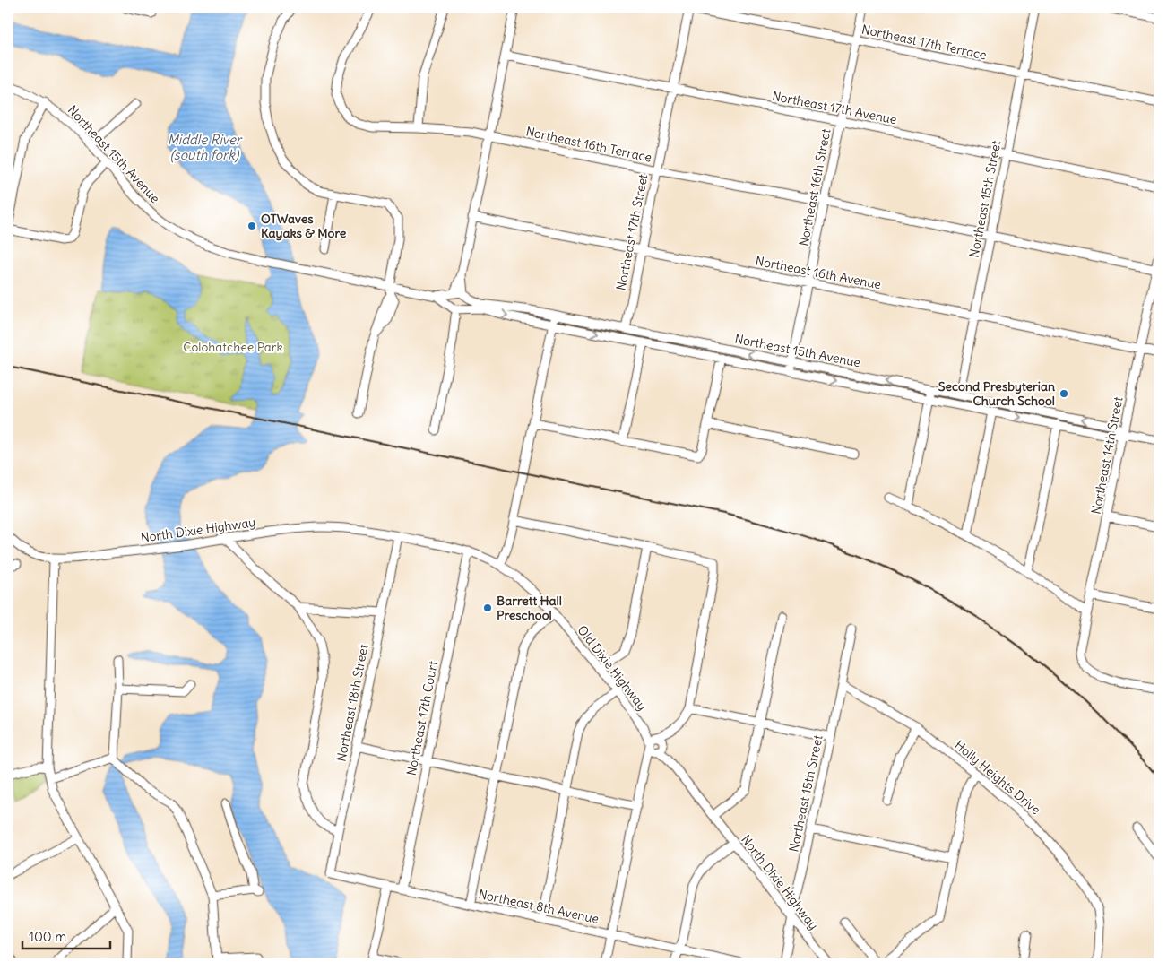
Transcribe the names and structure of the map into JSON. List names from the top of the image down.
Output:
{
  "streets": {
    "street": [
      "Northeast 17th Terrace",
      "Northeast 17th Avenue",
      "Northeast 16th Terrace",
      "Northeast 15th Avenue",
      "Northeast 16th Street",
      "Northeast 15th Street",
      "Northeast 17th Street",
      "Northeast 16th Avenue",
      "Northeast 14th Street",
      "North Dixie Highway",
      "Old Dixie Highway",
      "Northeast 18th Street",
      "Northeast 17th Court",
      "Holly Heights Drive",
      "Northeast 8th Avenue"
    ]
  },
  "crossings": [
    ["Northeast 17th Terrace", "Northeast 16th Street"],
    ["Northeast 17th Terrace", "Northeast 15th Street"],
    ["Northeast 17th Terrace", "Northeast 17th Street"],
    ["Northeast 17th Avenue", "Northeast 16th Street"],
    ["Northeast 17th Avenue", "Northeast 15th Street"],
    ["Northeast 17th Avenue", "Northeast 17th Street"],
    ["Northeast 16th Terrace", "Northeast 16th Street"],
    ["Northeast 16th Terrace", "Northeast 15th Street"],
    ["Northeast 16th Terrace", "Northeast 17th Street"],
    ["Northeast 16th Terrace", "Northeast 14th Street"],
    ["Northeast 15th Avenue", "Northeast 16th Street"],
    ["Northeast 15th Avenue", "Northeast 15th Street"],
    ["Northeast 15th Avenue", "Northeast 17th Street"],
    ["Northeast 15th Avenue", "Northeast 14th Street"],
    ["Northeast 16th Street", "Northeast 16th Avenue"],
    ["Northeast 15th Street", "Northeast 16th Avenue"],
    ["Northeast 15th Street", "North Dixie Highway"],
    ["Northeast 15th Street", "Holly Heights Drive"],
    ["Northeast 17th Street", "Northeast 16th Avenue"],
    ["Northeast 16th Avenue", "Northeast 14th Street"],
    ["North Dixie Highway", "Old Dixie Highway"],
    ["North Dixie Highway", "Northeast 18th Street"],
    ["Old Dixie Highway", "Northeast 18th Street"],
    ["Old Dixie Highway", "Northeast 17th Court"],
    ["Northeast 18th Street", "Northeast 8th Avenue"],
    ["Northeast 17th Court", "Northeast 8th Avenue"]
  ],
  "water": ["Middle River (south fork)"],
  "parks": ["Colohatchee Park"],
  "places": ["OTWaves Kayaks & More", "Second Presbyterian Church School", "Barrett Hall Preschool"],
  "scale_bar": "100 m"
}
